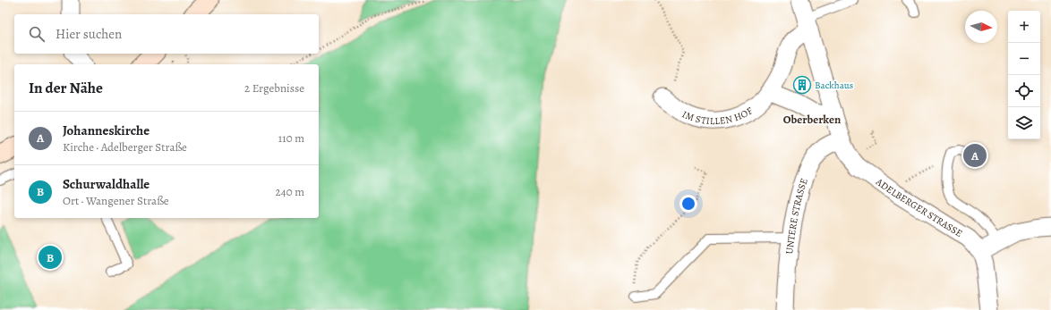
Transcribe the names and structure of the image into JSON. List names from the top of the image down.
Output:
{
  "streets": {
    "street": ["IM STILLEN HOF", "ADELBERGER STRASSE", "UNTERE STRASSE"]
  },
  "crossings": [
    ["ADELBERGER STRASSE", "UNTERE STRASSE"]
  ],
  "districts": ["Oberberken"],
  "places": {
    "building": ["Backhaus"]
  },
  "north": "right",
  "page": {
    "map_buttons": ["+", "−"],
    "search": "Hier suchen",
    "heading": ["In der Nähe", "2 Ergebnisse"],
    "list": [
      {
        "mark": "A",
        "name": "Johanneskirche",
        "note": "Kirche · Adelberger Straße",
        "value": "110 m"
      },
      {
        "mark": "B",
        "name": "Schurwaldhalle",
        "note": "Ort · Wangener Straße",
        "value": "240 m"
      }
    ],
    "pins": ["A", "B"]
  }
}
